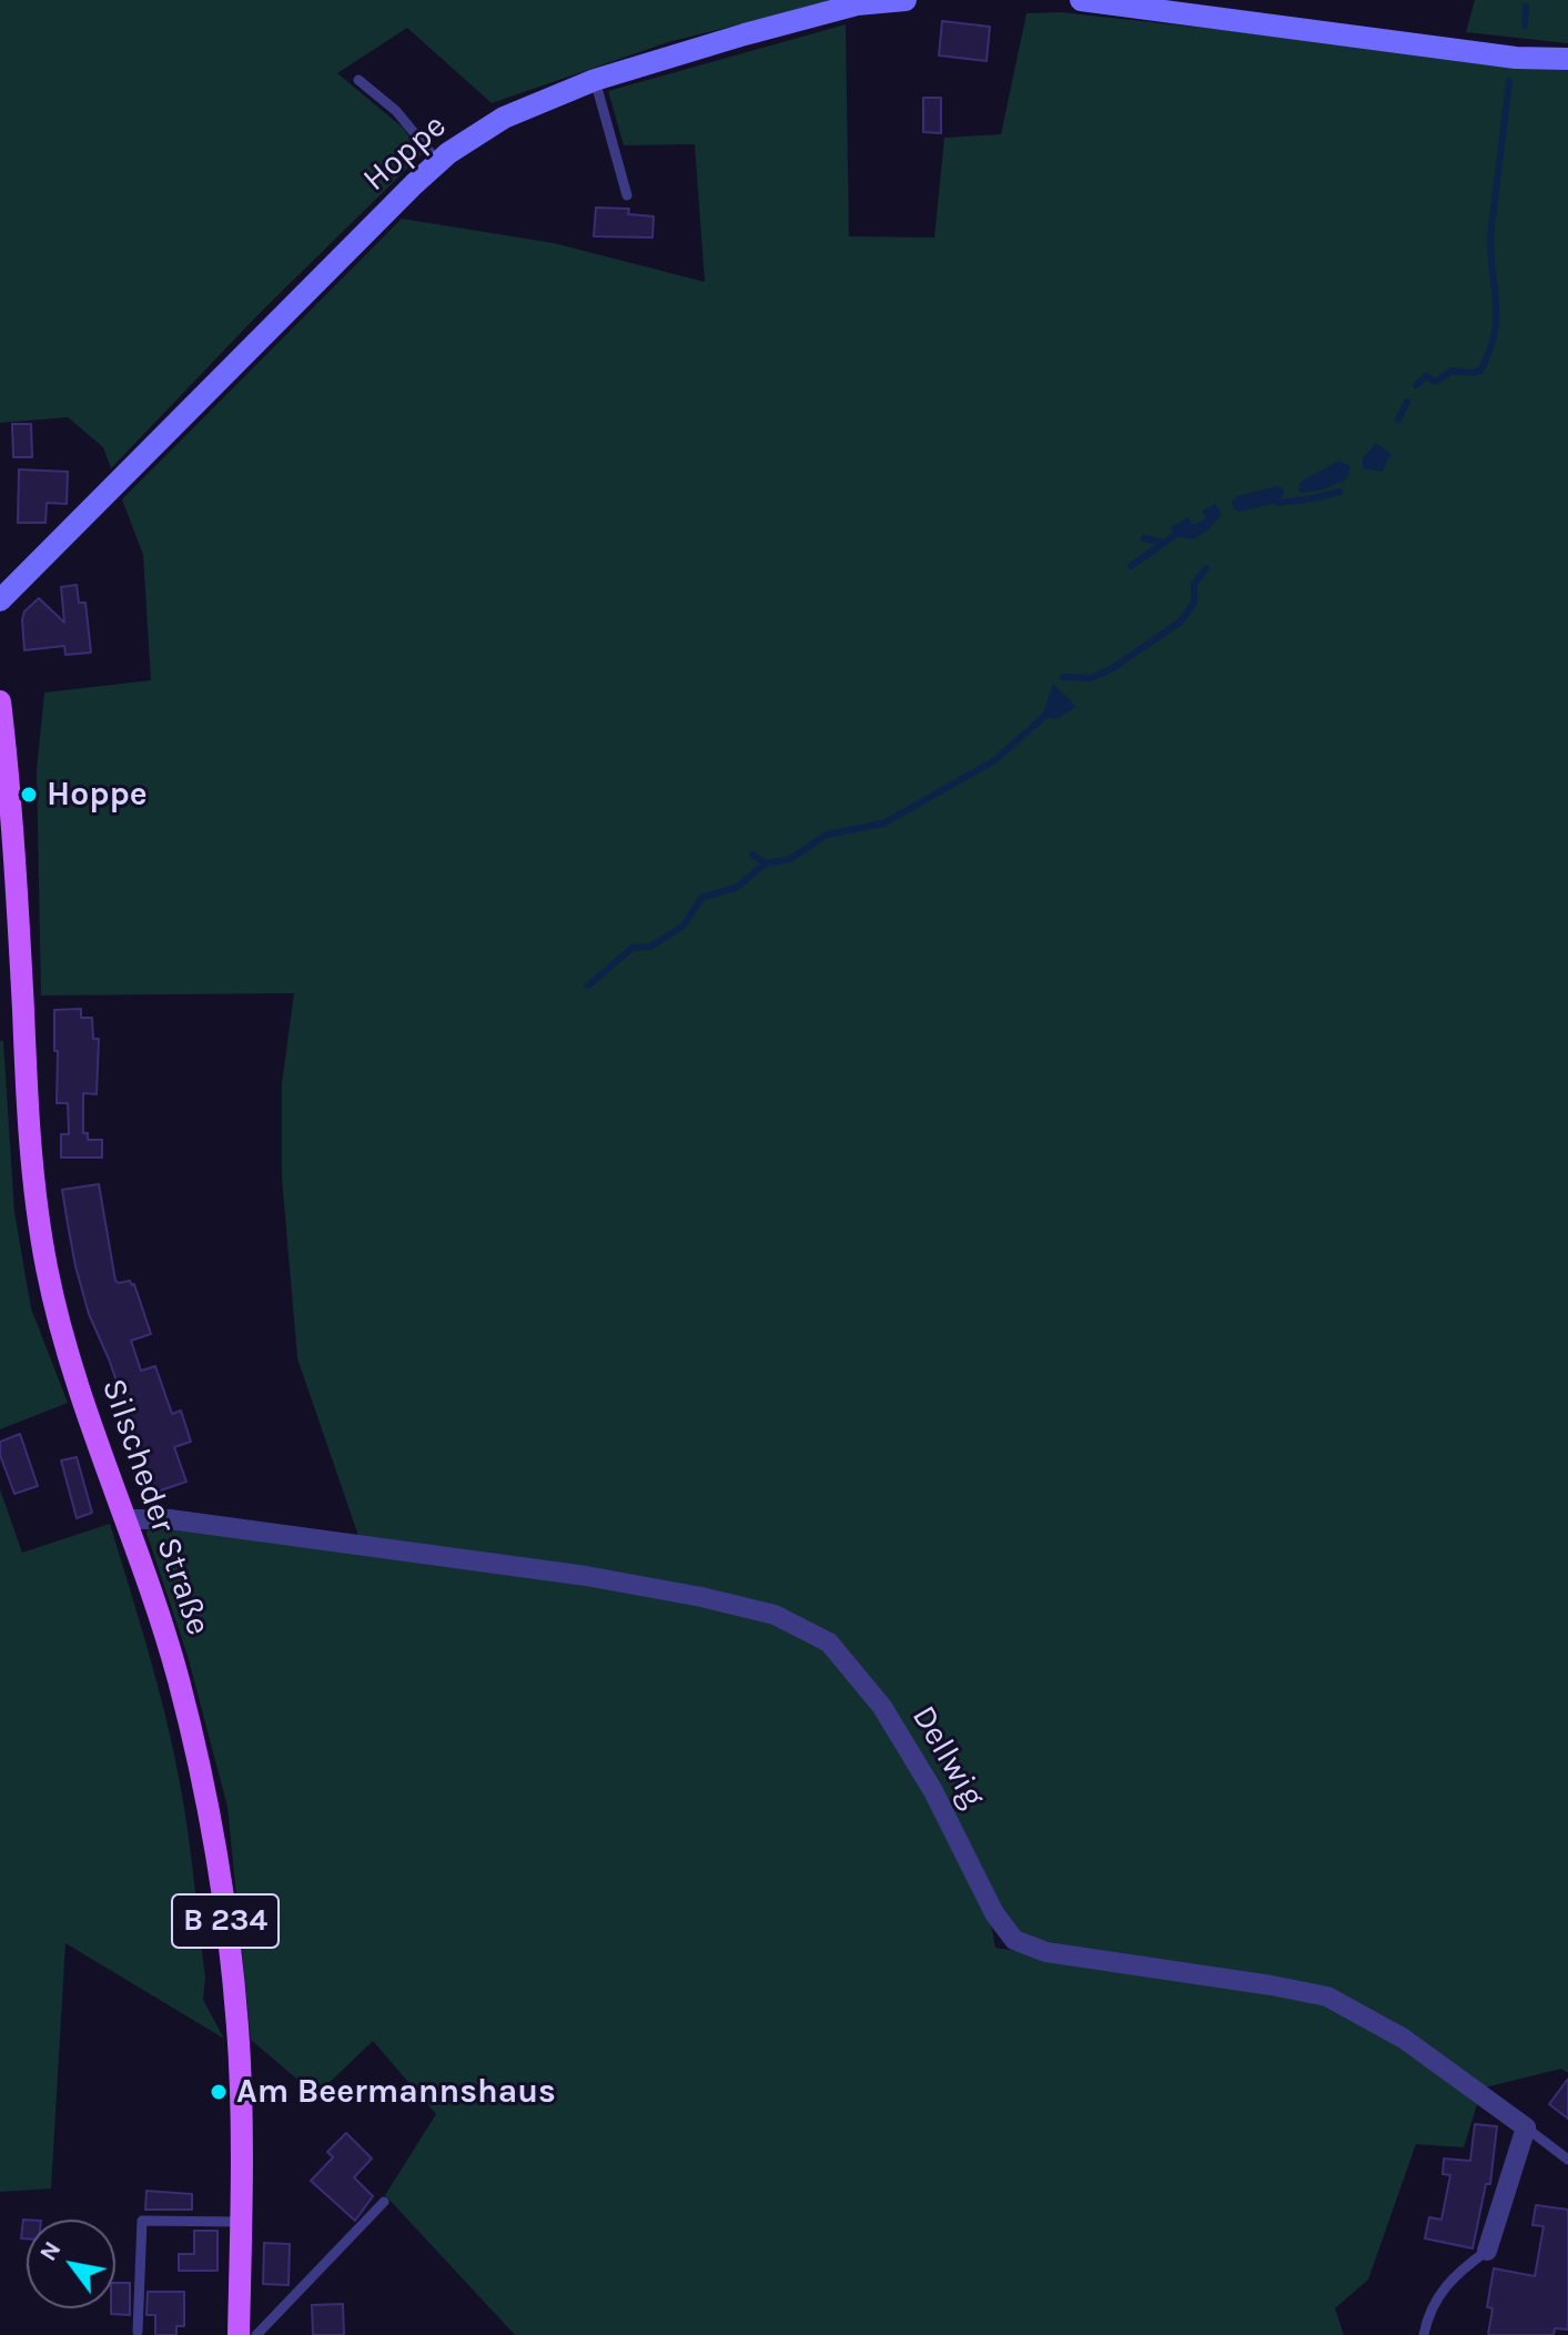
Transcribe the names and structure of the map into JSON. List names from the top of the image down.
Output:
{
  "streets": {
    "main road": ["Hoppe", "Silscheder Straße", "B 234"],
    "street": ["Dellwig"]
  },
  "crossings": [
    ["Silscheder Straße", "Dellwig"]
  ],
  "places": ["Hoppe", "Am Beermannshaus"],
  "north": "top left"
}
